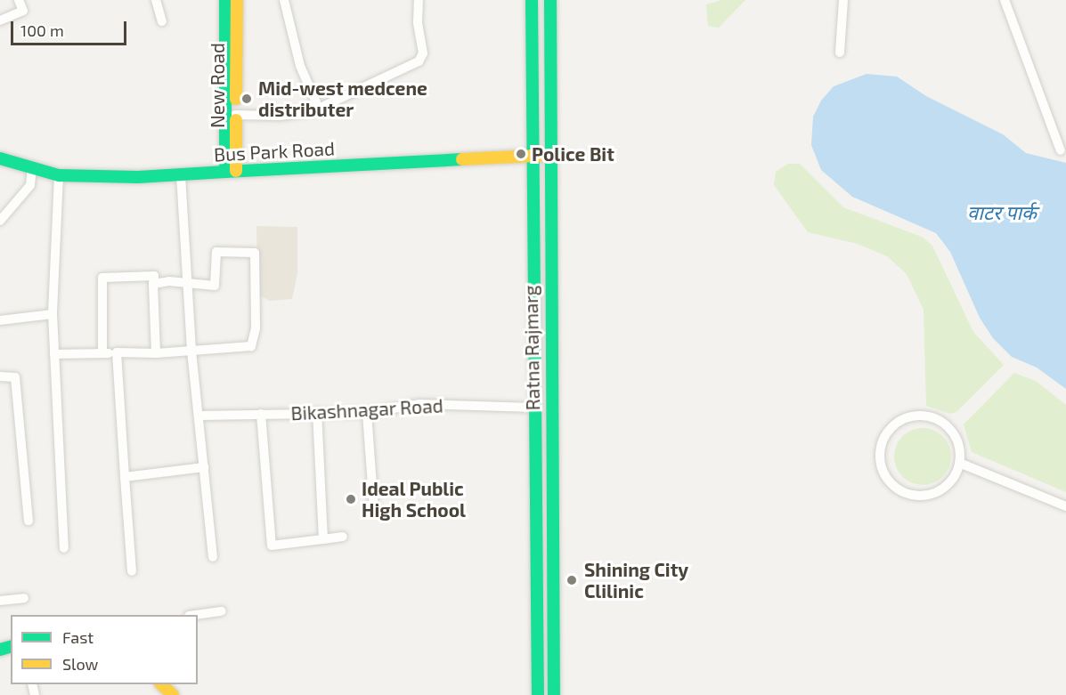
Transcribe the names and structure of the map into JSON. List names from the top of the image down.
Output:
{
  "streets": {
    "main road": ["New Road", "Bus Park Road", "Ratna Rajmarg"],
    "street": ["Bikashnagar Road"]
  },
  "crossings": [
    ["New Road", "Bus Park Road"],
    ["Bus Park Road", "Ratna Rajmarg"],
    ["Ratna Rajmarg", "Bikashnagar Road"]
  ],
  "water": ["वाटर पार्क"],
  "places": [
    "Mid-west medcene distributer",
    "Police Bit",
    "Ideal Public High School",
    "Shining City Clilinic"
  ],
  "legend": ["Fast", "Slow"],
  "scale_bar": "100 m"
}
